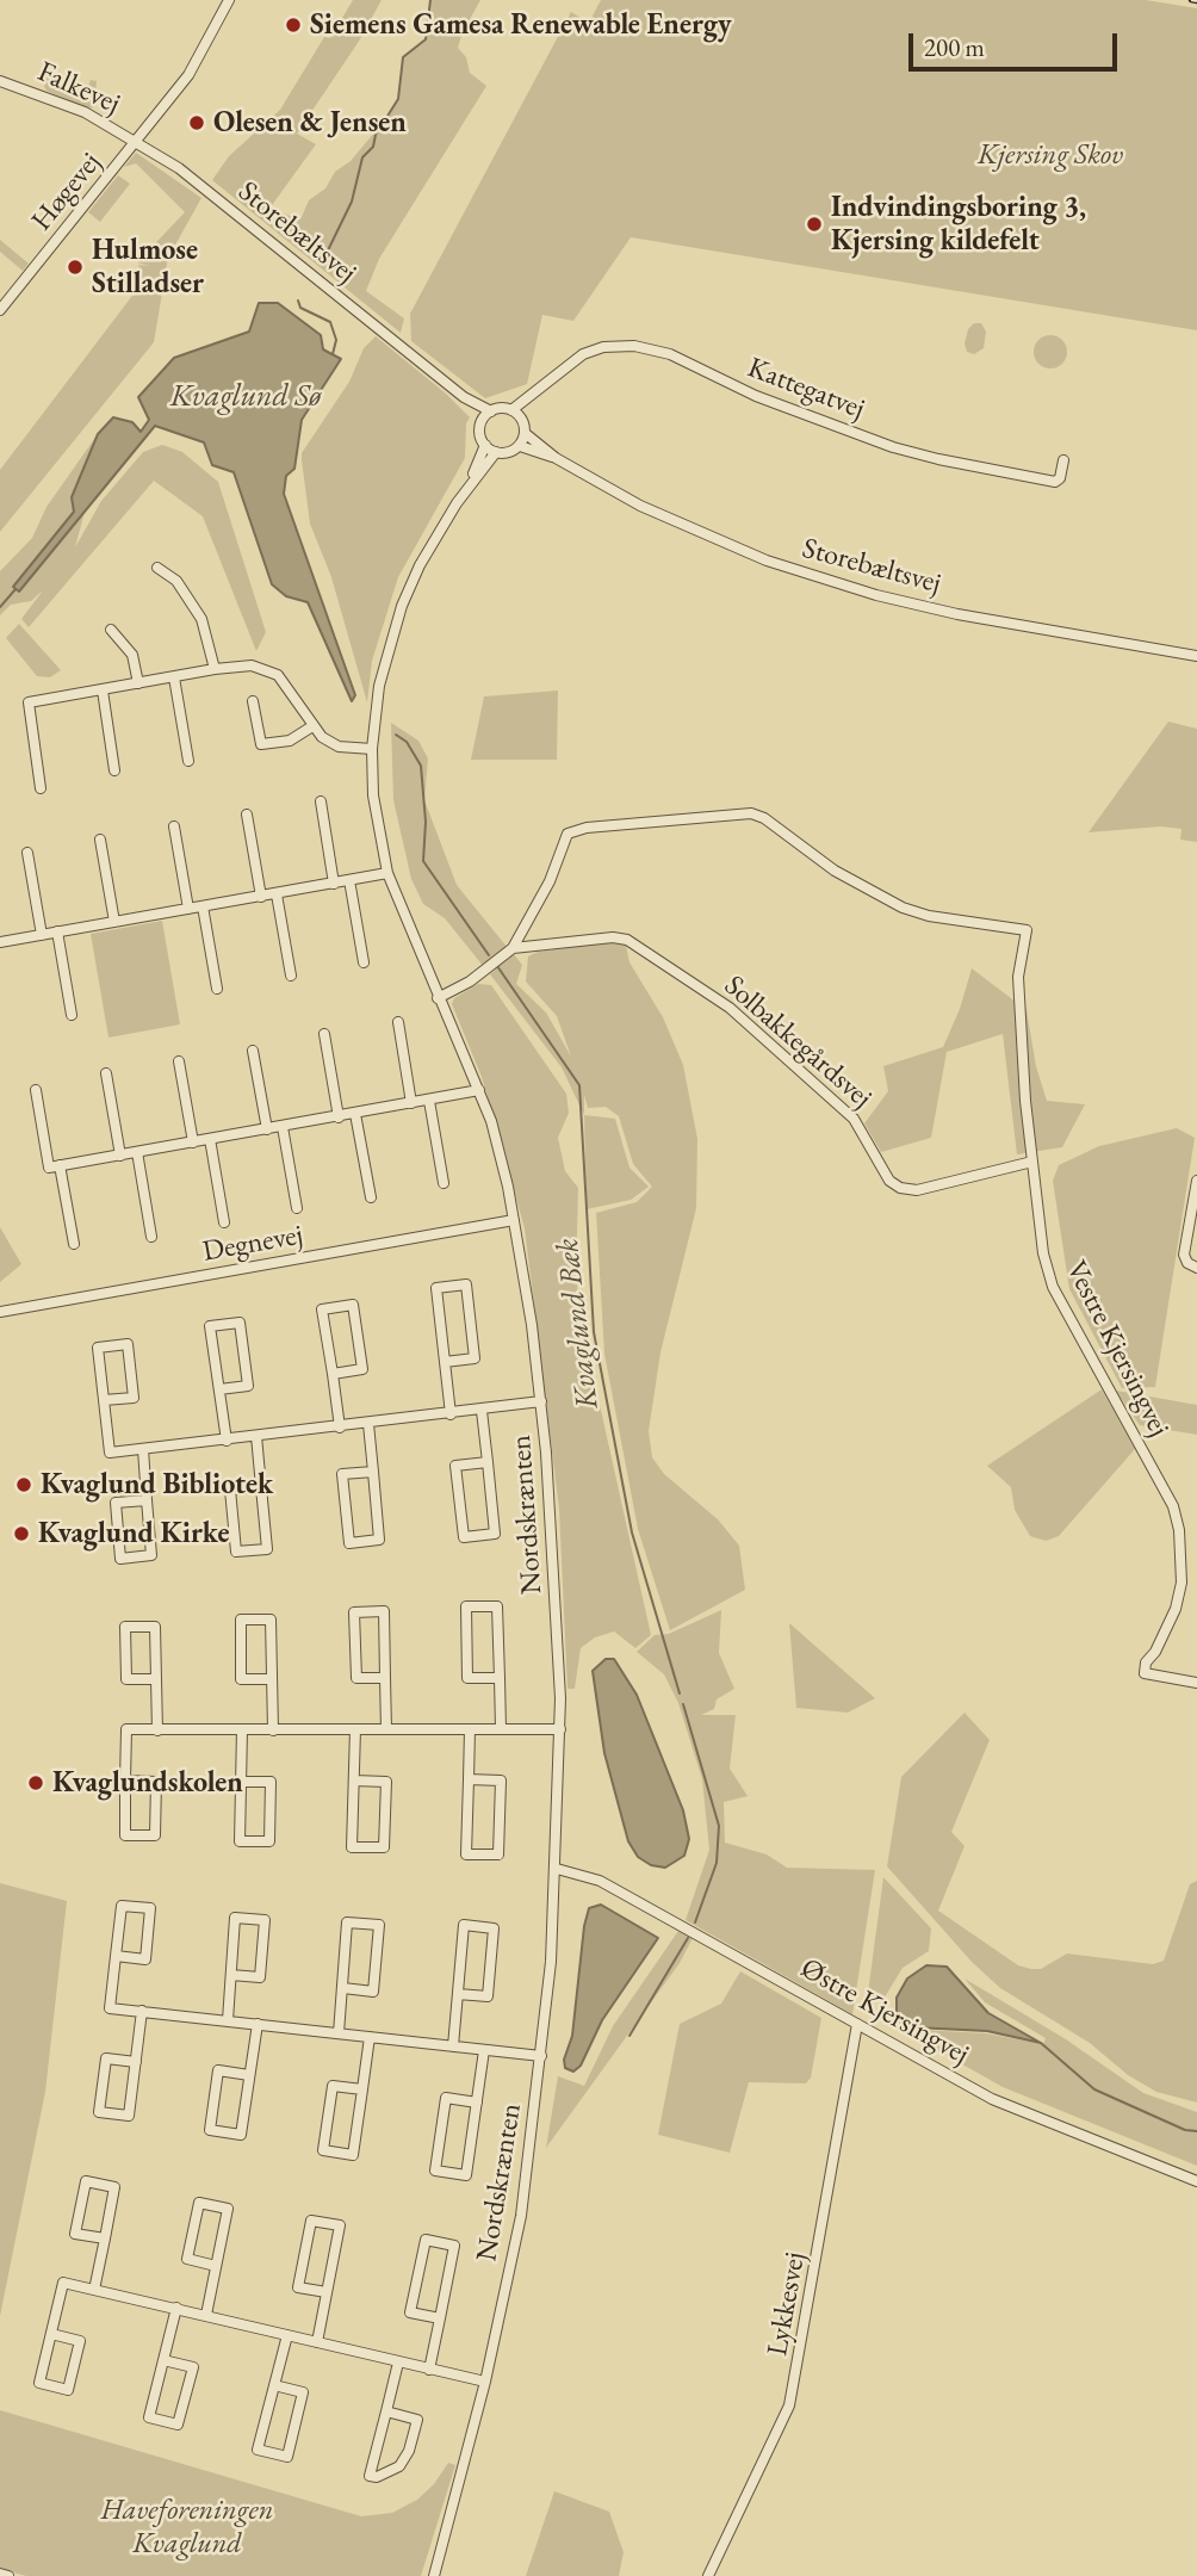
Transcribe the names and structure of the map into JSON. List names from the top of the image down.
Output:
{
  "streets": {
    "street": [
      "Falkevej",
      "Høgevej",
      "Storebæltsvej",
      "Kattegatvej",
      "Solbakkegårdsvej",
      "Degnevej",
      "Vestre Kjersingvej",
      "Nordskrænten",
      "Østre Kjersingvej",
      "Lykkesvej"
    ]
  },
  "crossings": [
    ["Falkevej", "Høgevej"],
    ["Falkevej", "Storebæltsvej"],
    ["Høgevej", "Storebæltsvej"],
    ["Storebæltsvej", "Kattegatvej"],
    ["Storebæltsvej", "Nordskrænten"],
    ["Kattegatvej", "Nordskrænten"],
    ["Solbakkegårdsvej", "Vestre Kjersingvej"],
    ["Degnevej", "Nordskrænten"],
    ["Nordskrænten", "Østre Kjersingvej"],
    ["Østre Kjersingvej", "Lykkesvej"]
  ],
  "water": ["Kvaglund Sø", "Kvaglund Bæk"],
  "parks": ["Kjersing Skov", "Haveforeningen Kvaglund"],
  "places": [
    "Siemens Gamesa Renewable Energy",
    "Olesen & Jensen",
    "Indvindingsboring 3, Kjersing kildefelt",
    "Hulmose Stilladser",
    "Kvaglund Bibliotek",
    "Kvaglund Kirke",
    "Kvaglundskolen"
  ],
  "scale_bar": "200 m"
}
